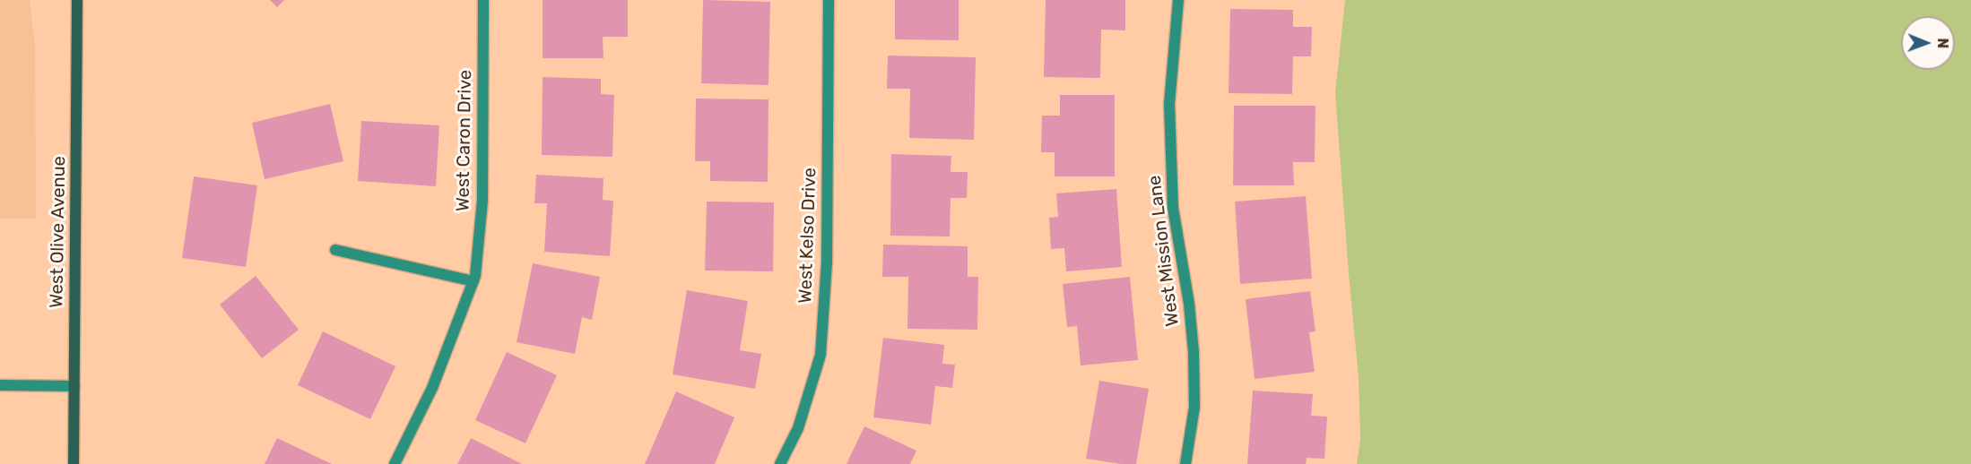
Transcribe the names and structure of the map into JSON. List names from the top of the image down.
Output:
{
  "streets": {
    "main road": ["West Olive Avenue"],
    "street": ["West Caron Drive", "West Kelso Drive", "West Mission Lane"]
  },
  "north": "right"
}
